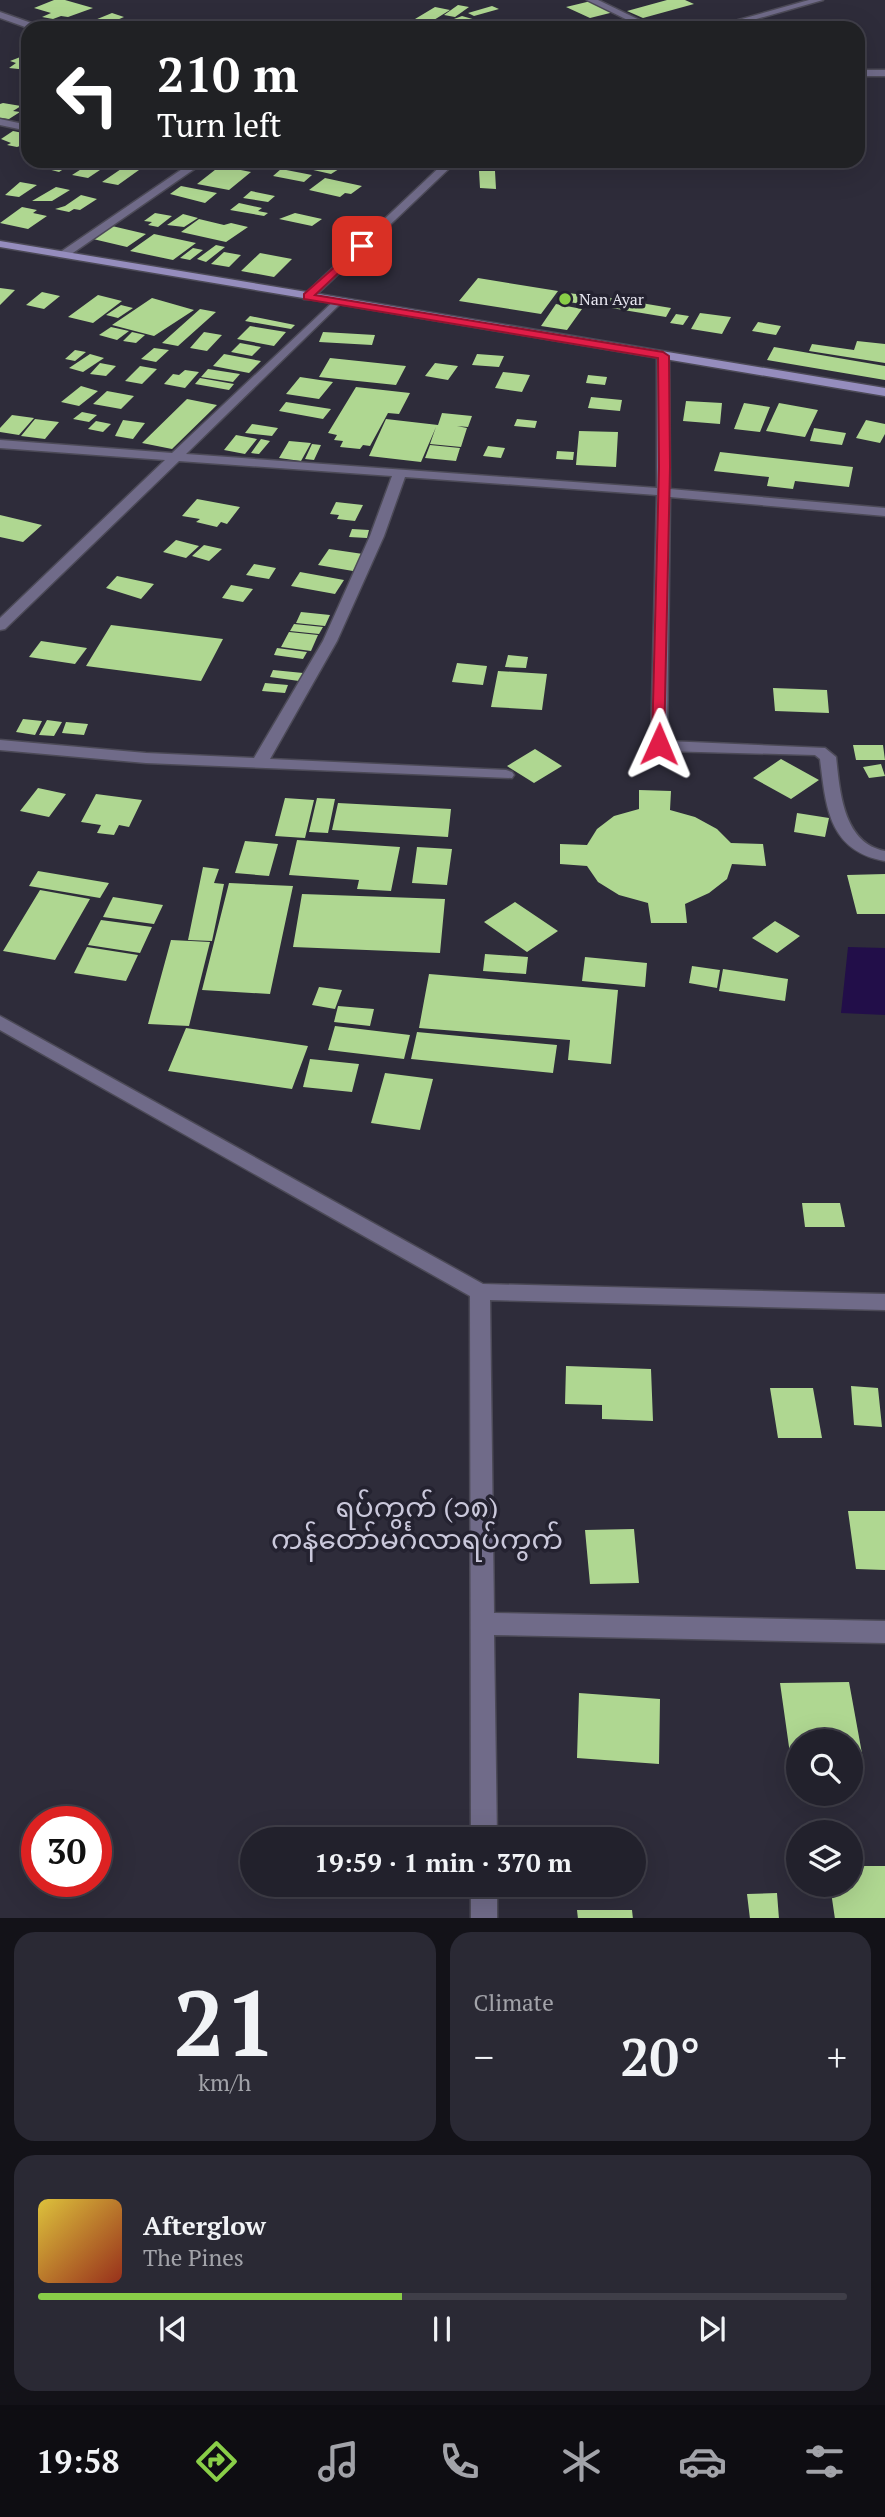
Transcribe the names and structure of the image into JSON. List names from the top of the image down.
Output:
{
  "districts": ["ရပ်ကွက် (၁၈) ကန်တော်မင်္ဂလာရပ်ကွက်"],
  "places": ["Nan Ayar"],
  "page": {
    "turn": ["210 m", "Turn left"],
    "limit": "30",
    "trip": "19:59 · 1 min · 370 m",
    "tile": [
      ["21", "km/h"],
      "Climate"
    ],
    "heat": ["−", "20°", "+"],
    "song": ["Afterglow", "The Pines"],
    "tabs": "19:58"
  }
}
